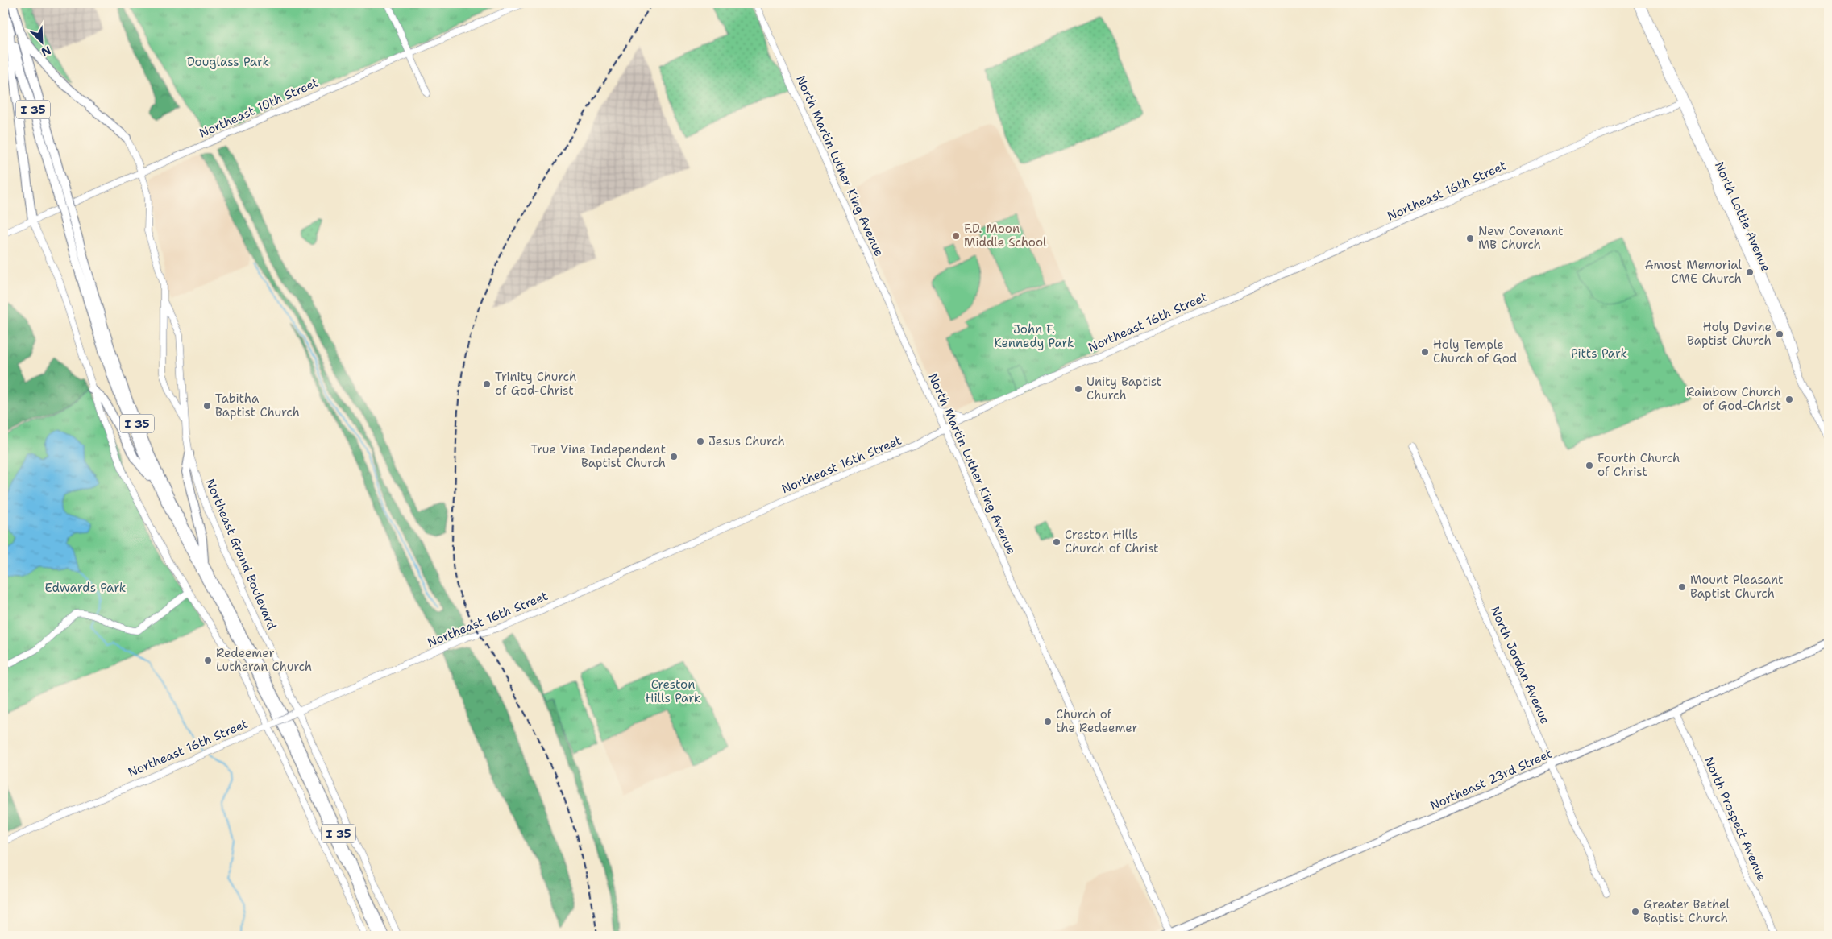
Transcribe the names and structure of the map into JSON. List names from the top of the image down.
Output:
{
  "streets": {
    "highway": ["I 35"],
    "main road": [
      "Northeast 10th Street",
      "North Martin Luther King Avenue",
      "Northeast 16th Street",
      "North Lottie Avenue",
      "Northeast Grand Boulevard",
      "North Jordan Avenue",
      "Northeast 23rd Street",
      "North Prospect Avenue"
    ]
  },
  "crossings": [
    ["Northeast 10th Street", "Northeast Grand Boulevard"],
    ["North Martin Luther King Avenue", "Northeast 16th Street"],
    ["North Martin Luther King Avenue", "Northeast 23rd Street"],
    ["Northeast 16th Street", "North Lottie Avenue"],
    ["Northeast 16th Street", "Northeast Grand Boulevard"],
    ["North Jordan Avenue", "Northeast 23rd Street"],
    ["Northeast 23rd Street", "North Prospect Avenue"]
  ],
  "parks": [
    "Douglass Park",
    "John F. Kennedy Park",
    "Pitts Park",
    "Edwards Park",
    "Creston Hills Park"
  ],
  "places": [
    "F.D. Moon Middle School",
    "New Covenant MB Church",
    "Amost Memorial CME Church",
    "Holy Devine Baptist Church",
    "Holy Temple Church of God",
    "Trinity Church of God-Christ",
    "Unity Baptist Church",
    "Rainbow Church of God-Christ",
    "Tabitha Baptist Church",
    "Jesus Church",
    "True Vine Independent Baptist Church",
    "Fourth Church of Christ",
    "Creston Hills Church of Christ",
    "Mount Pleasant Baptist Church",
    "Redeemer Lutheran Church",
    "Church of the Redeemer",
    "Greater Bethel Baptist Church"
  ],
  "north": "bottom right"
}
